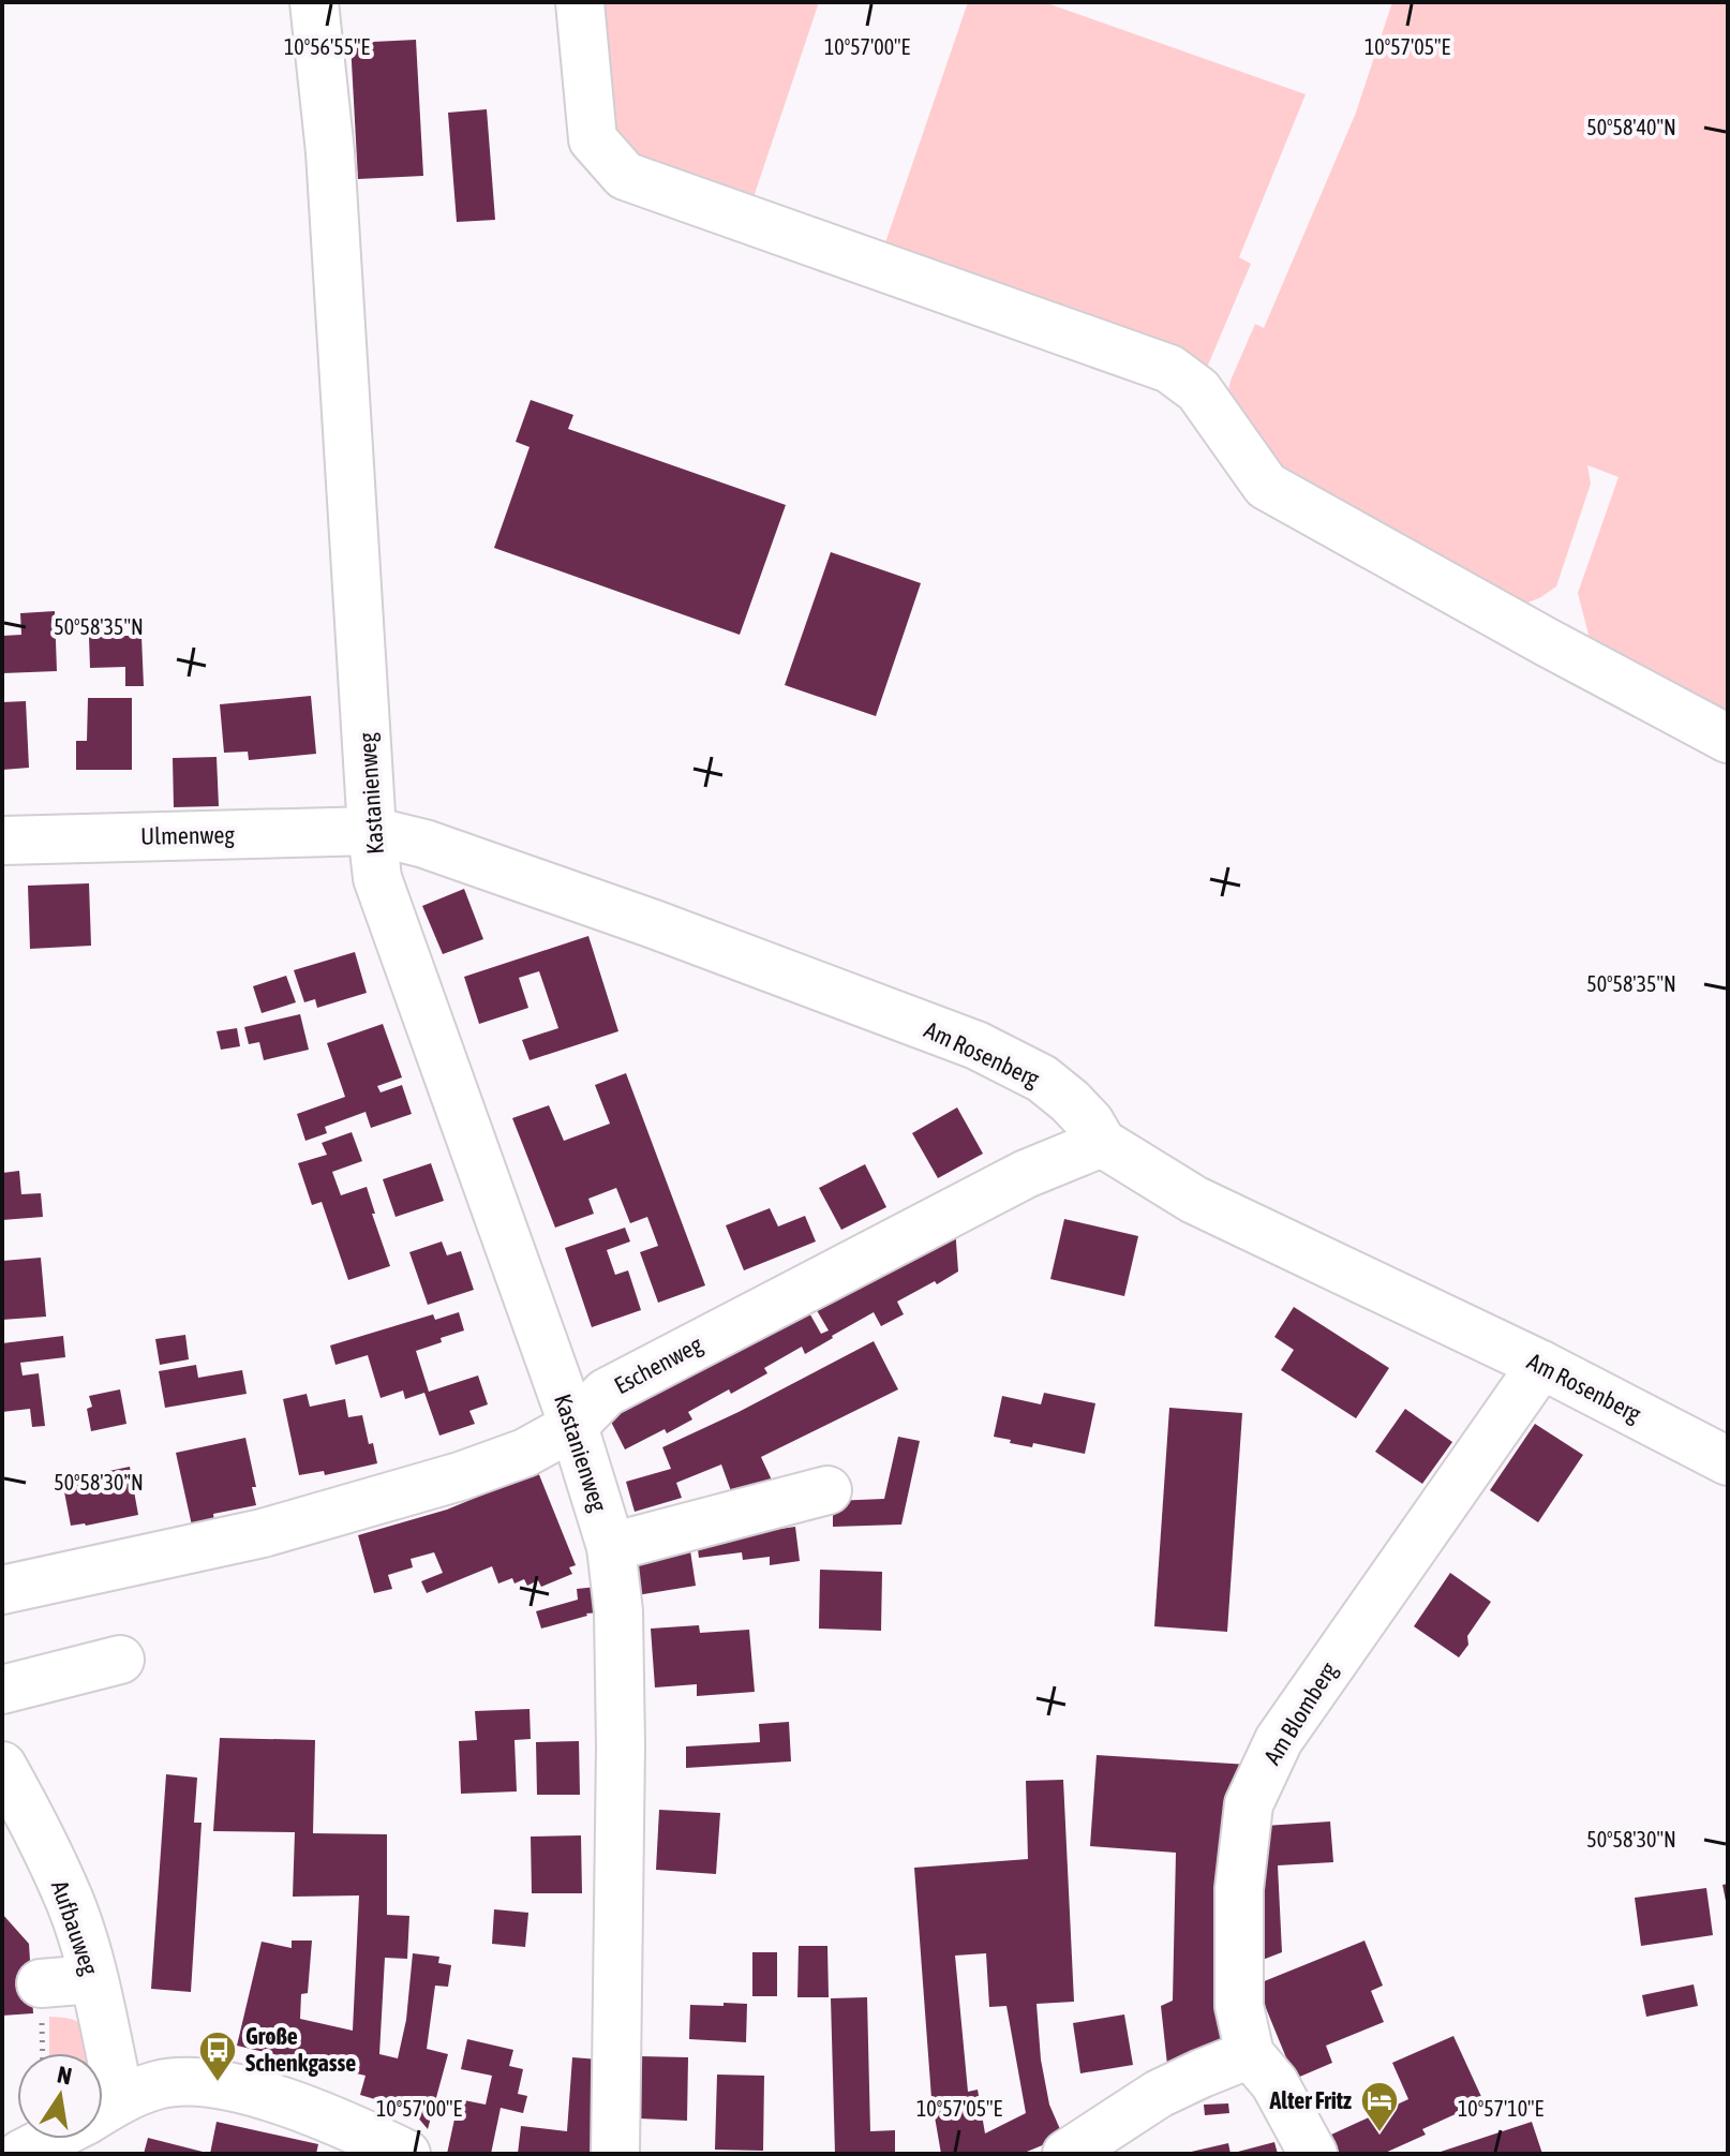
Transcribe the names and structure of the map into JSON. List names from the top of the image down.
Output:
{
  "streets": {
    "street": [
      "Kastanienweg",
      "Ulmenweg",
      "Am Rosenberg",
      "Eschenweg",
      "Am Blomberg",
      "Aufbauweg"
    ]
  },
  "crossings": [
    ["Kastanienweg", "Ulmenweg"],
    ["Kastanienweg", "Am Rosenberg"],
    ["Kastanienweg", "Eschenweg"],
    ["Ulmenweg", "Am Rosenberg"],
    ["Am Rosenberg", "Eschenweg"],
    ["Am Rosenberg", "Am Blomberg"]
  ],
  "places": {
    "bus stop": ["Große Schenkgasse"],
    "hotel": ["Alter Fritz"]
  },
  "north": "top",
  "coordinates": [
    "10°56'55\"E",
    "10°57'00\"E",
    "10°57'05\"E",
    "50°58'40\"N",
    "50°58'35\"N",
    "50°58'30\"N",
    "10°57'10\"E"
  ]
}
